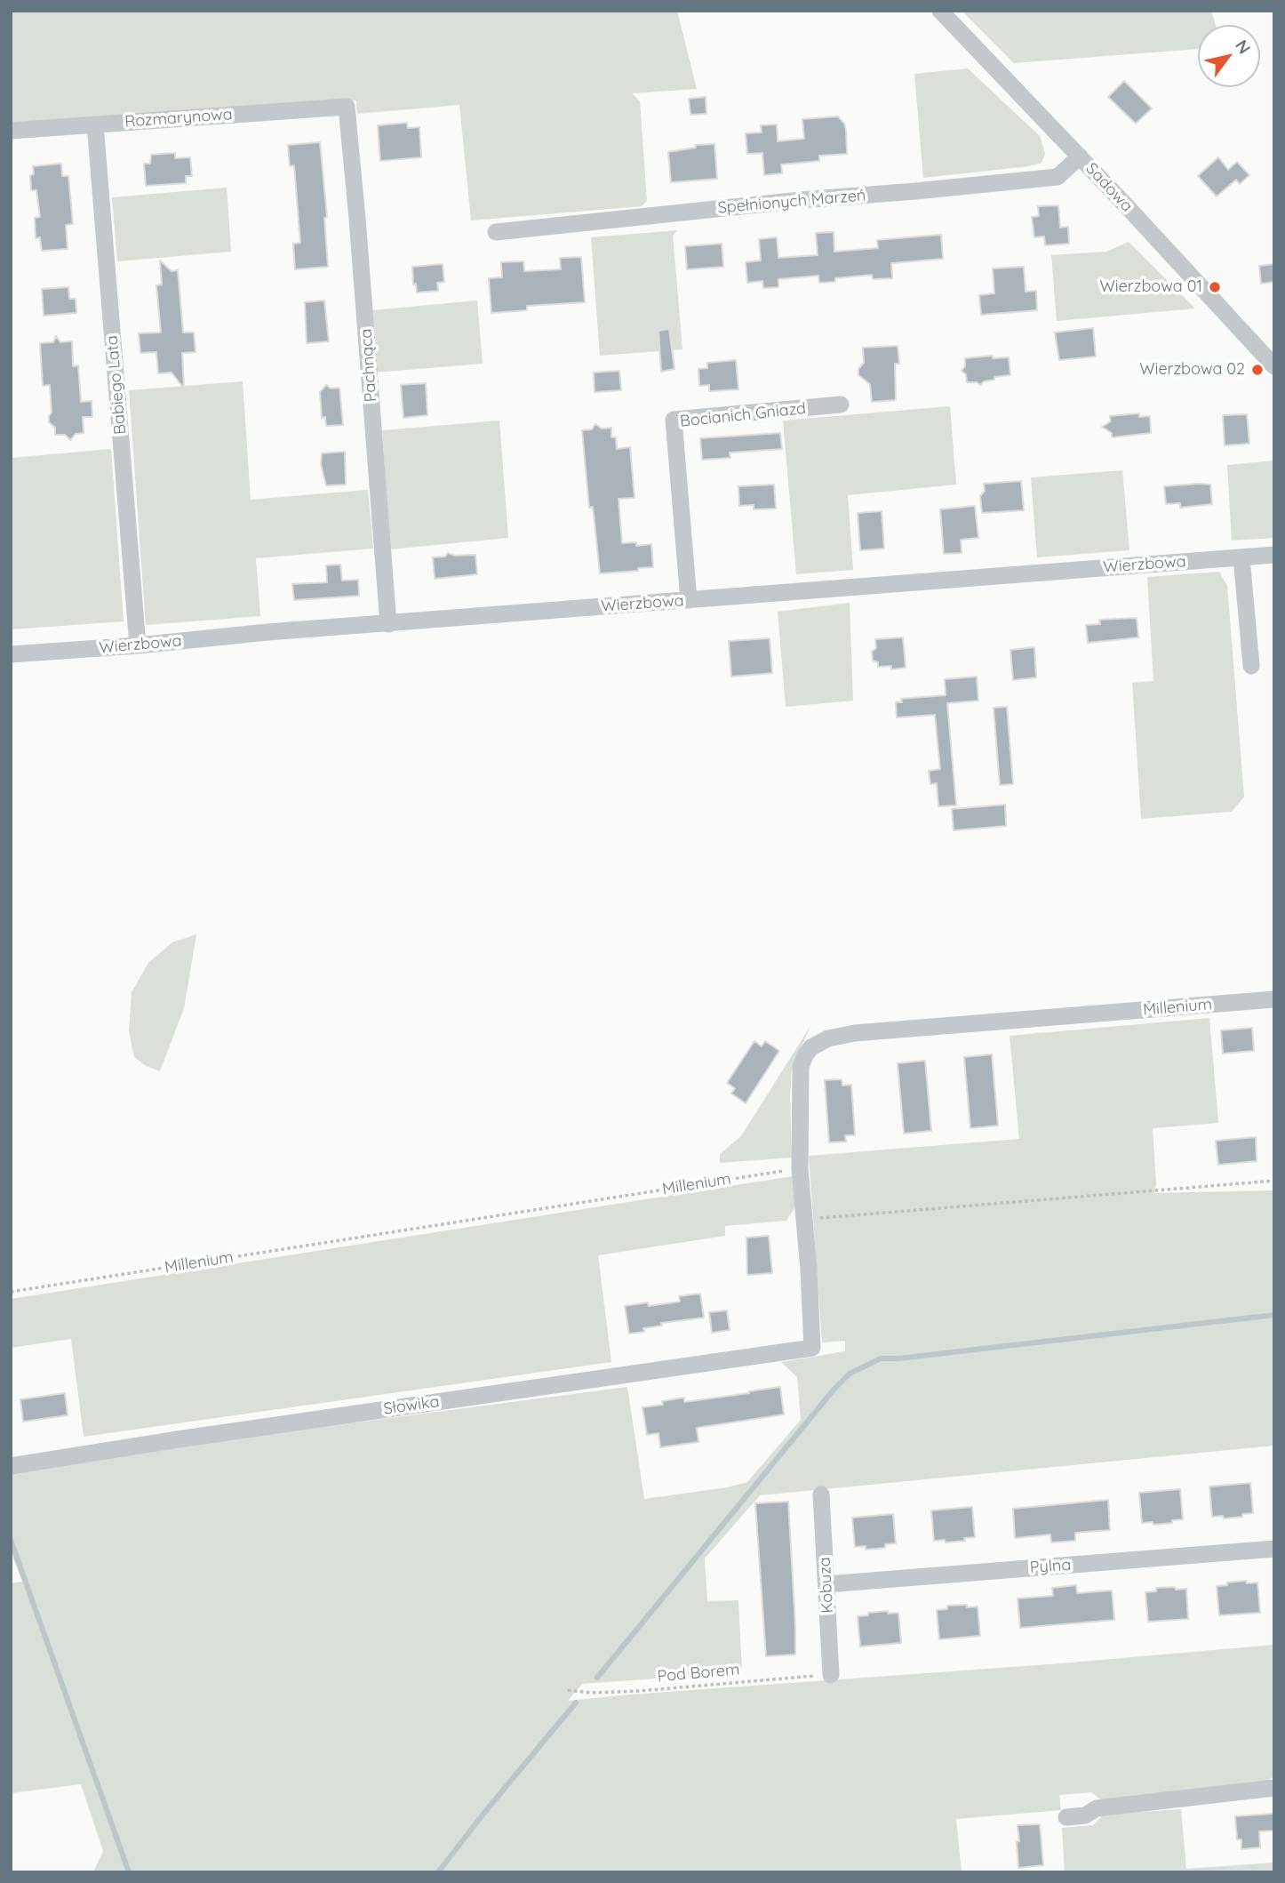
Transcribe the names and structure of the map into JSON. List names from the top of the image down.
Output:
{
  "streets": {
    "street": [
      "Rozmarynowa",
      "Sadowa",
      "Spełnionych Marzeń",
      "Pachnąca",
      "Babiego Lata",
      "Bocianich Gniazd",
      "Wierzbowa",
      "Millenium",
      "Słowika",
      "Pylna",
      "Kobuza"
    ],
    "path": ["Pod Borem"]
  },
  "crossings": [
    ["Rozmarynowa", "Pachnąca"],
    ["Rozmarynowa", "Babiego Lata"],
    ["Sadowa", "Spełnionych Marzeń"],
    ["Pachnąca", "Wierzbowa"],
    ["Babiego Lata", "Wierzbowa"],
    ["Bocianich Gniazd", "Wierzbowa"],
    ["Pylna", "Kobuza"],
    ["Kobuza", "Pod Borem"]
  ],
  "places": ["Wierzbowa 01", "Wierzbowa 02"],
  "north": "top right"
}
